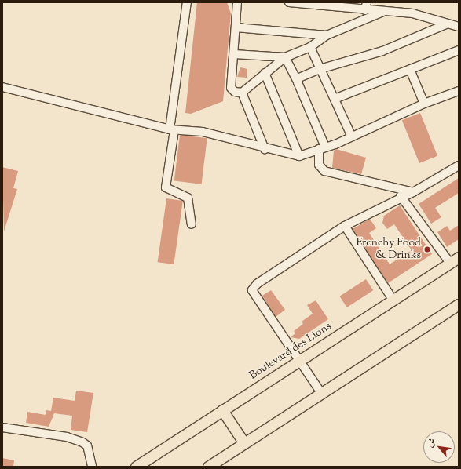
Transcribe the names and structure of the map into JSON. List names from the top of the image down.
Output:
{
  "streets": {
    "main road": ["Boulevard des Lions"]
  },
  "places": ["Frenchy Food & Drinks"],
  "north": "top left"
}
